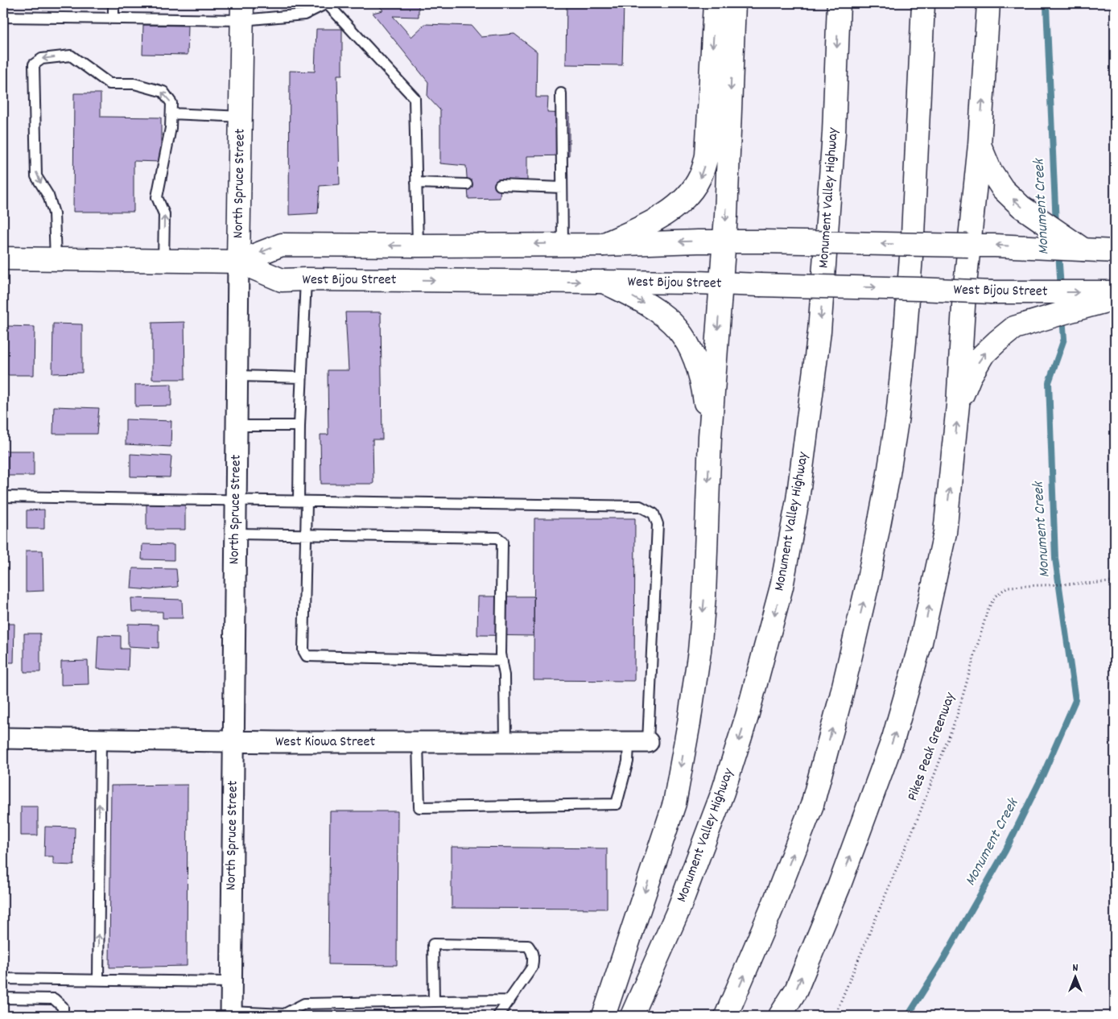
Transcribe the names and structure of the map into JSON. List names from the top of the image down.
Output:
{
  "streets": {
    "main road": ["North Spruce Street", "Monument Valley Highway", "West Bijou Street"],
    "street": ["West Kiowa Street"],
    "path": ["Pikes Peak Greenway"]
  },
  "crossings": [
    ["North Spruce Street", "West Bijou Street"],
    ["North Spruce Street", "West Kiowa Street"]
  ],
  "water": ["Monument Creek"],
  "north": "top"
}
